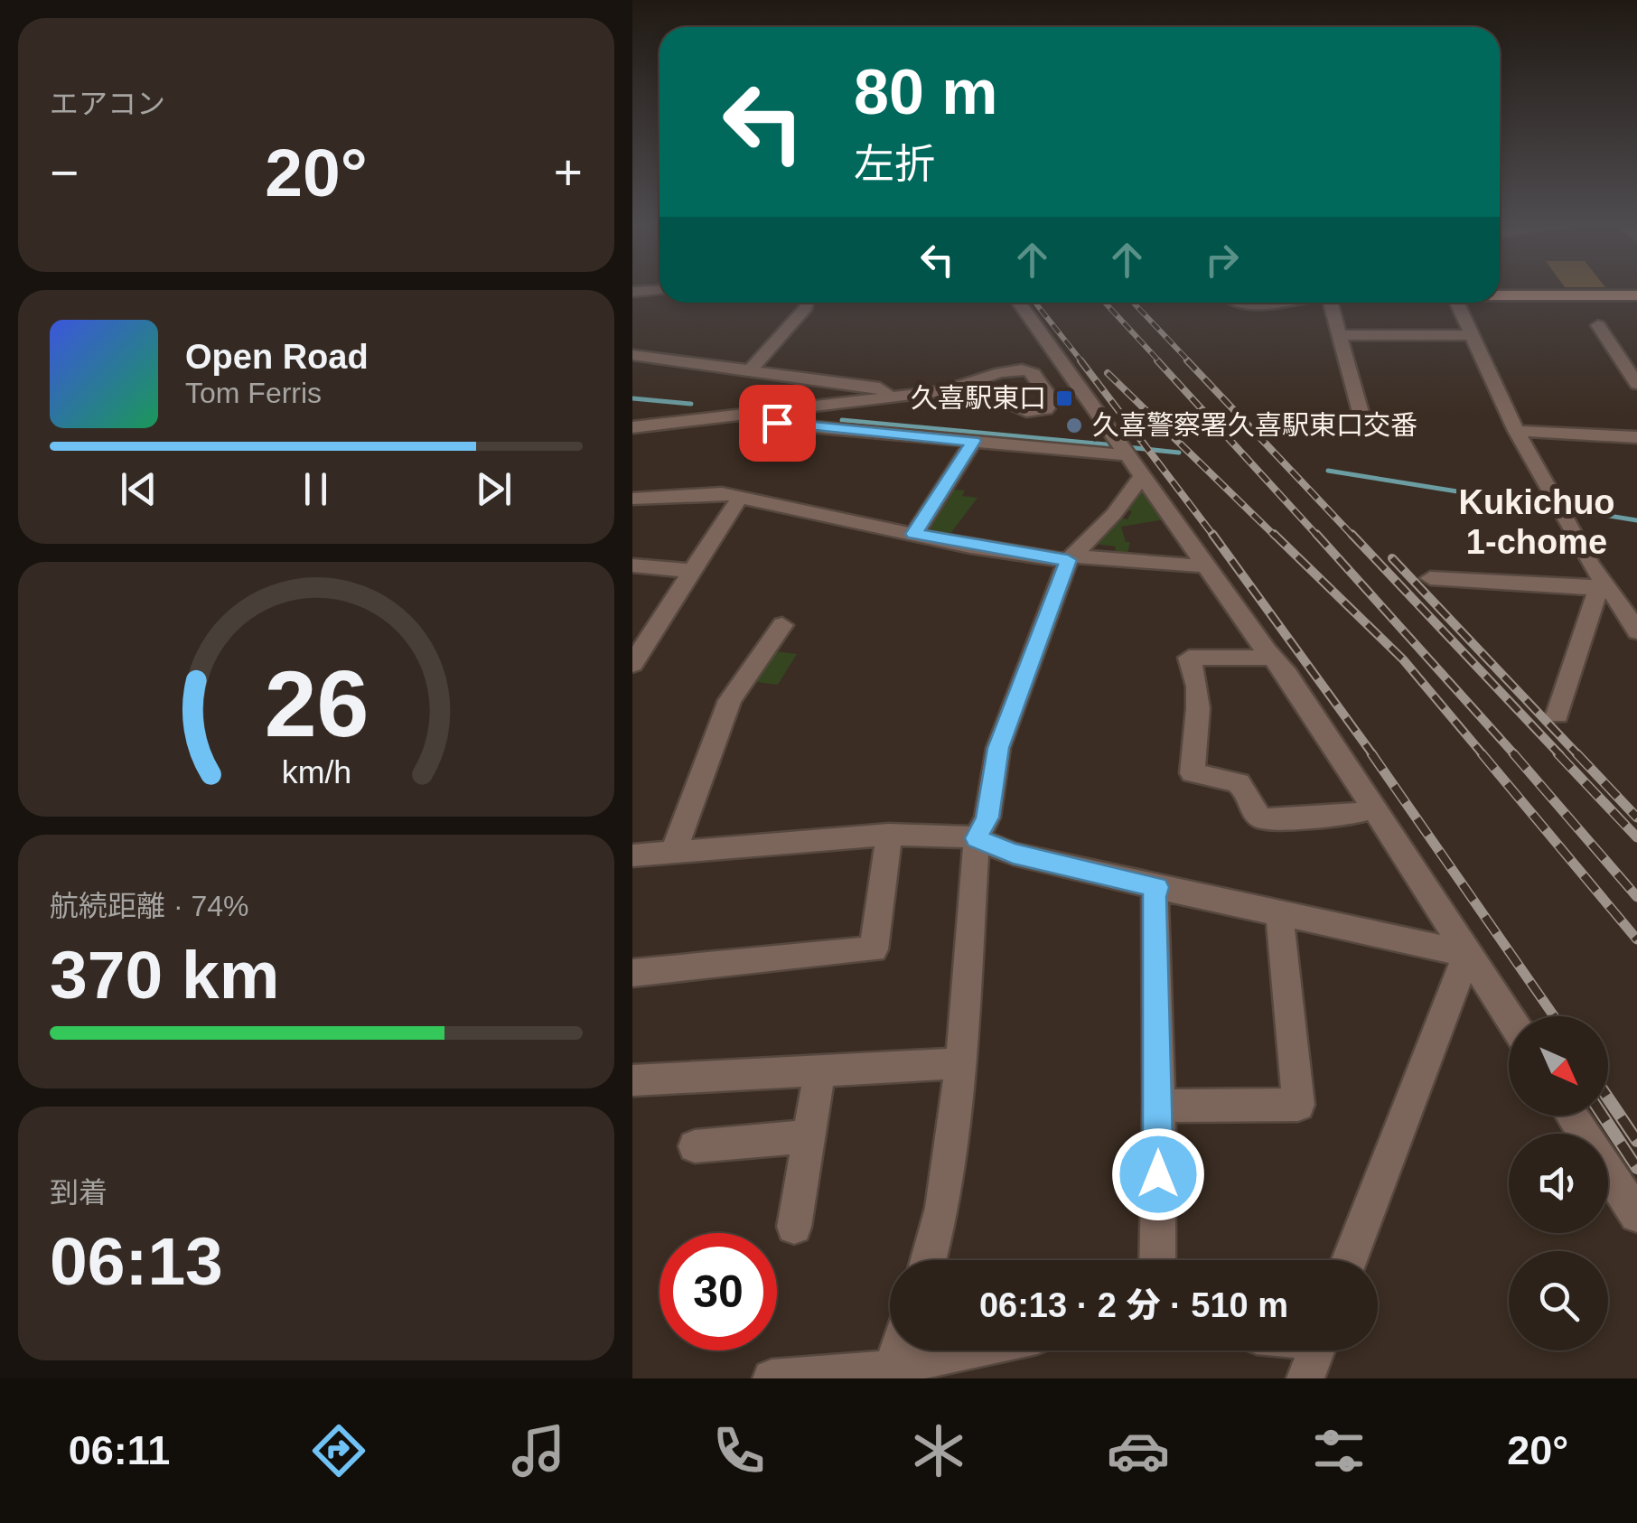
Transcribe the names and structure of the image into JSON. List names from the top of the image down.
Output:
{
  "districts": ["Kukichuo 1-chome"],
  "places": {
    "transit": ["久喜駅東口"],
    "other": ["久喜警察署久喜駅東口交番"]
  },
  "north": "bottom right",
  "page": {
    "tile": [
      "エアコン",
      ["航続距離 · 74%", "370 km"],
      ["到着", "06:13"]
    ],
    "turn": ["80 m", "左折"],
    "heat": ["−", "20°", "+"],
    "song": ["Open Road", "Tom Ferris"],
    "limit": "30",
    "trip": "06:13 · 2 分 · 510 m",
    "tabs": ["06:11", "20°"],
    "gauge": ["26", "km/h"]
  }
}
